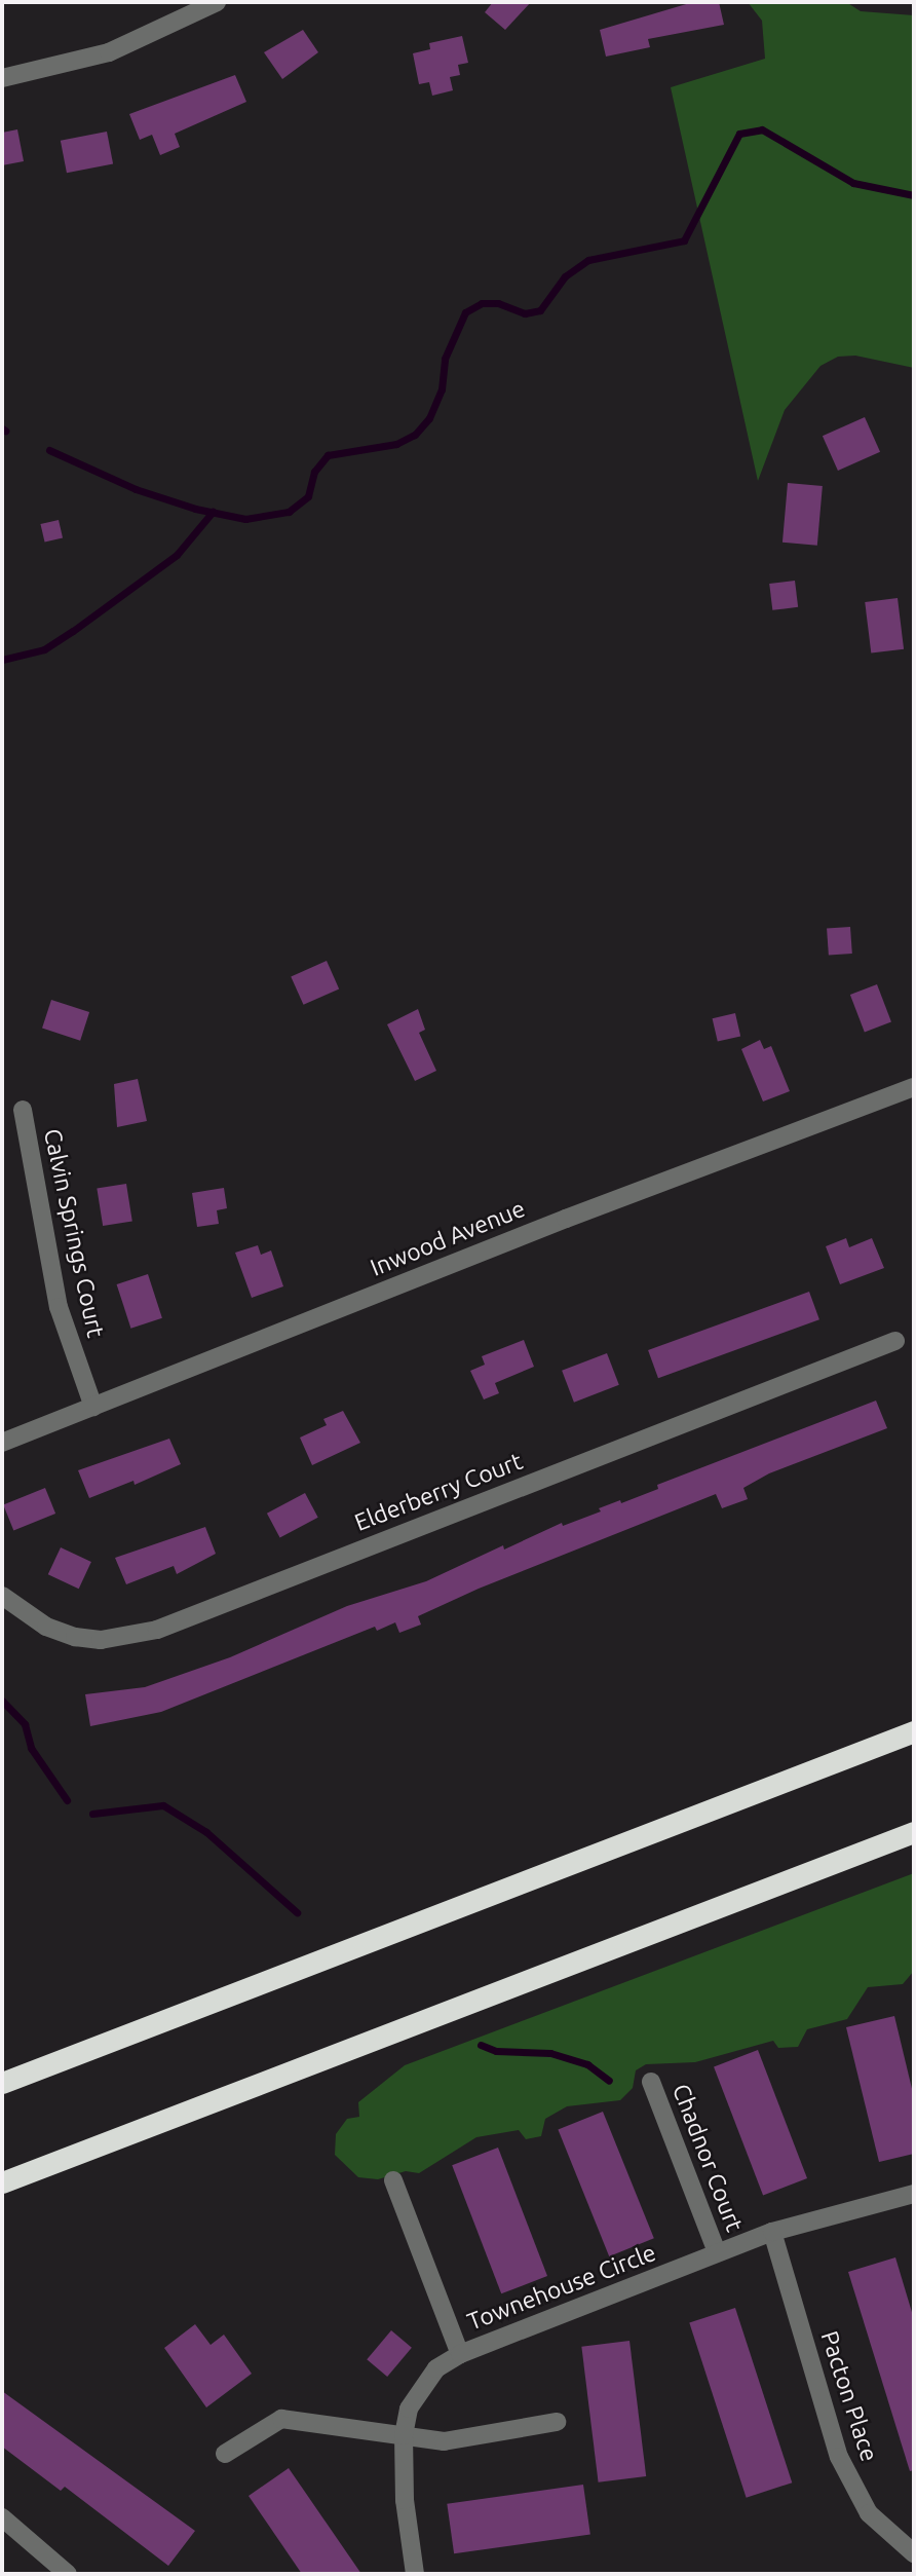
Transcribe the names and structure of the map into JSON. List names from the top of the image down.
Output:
{
  "streets": {
    "street": [
      "Calvin Springs Court",
      "Inwood Avenue",
      "Elderberry Court",
      "Chadnor Court",
      "Townehouse Circle",
      "Pacton Place"
    ]
  },
  "crossings": [
    ["Calvin Springs Court", "Inwood Avenue"],
    ["Chadnor Court", "Townehouse Circle"],
    ["Townehouse Circle", "Pacton Place"]
  ]
}
